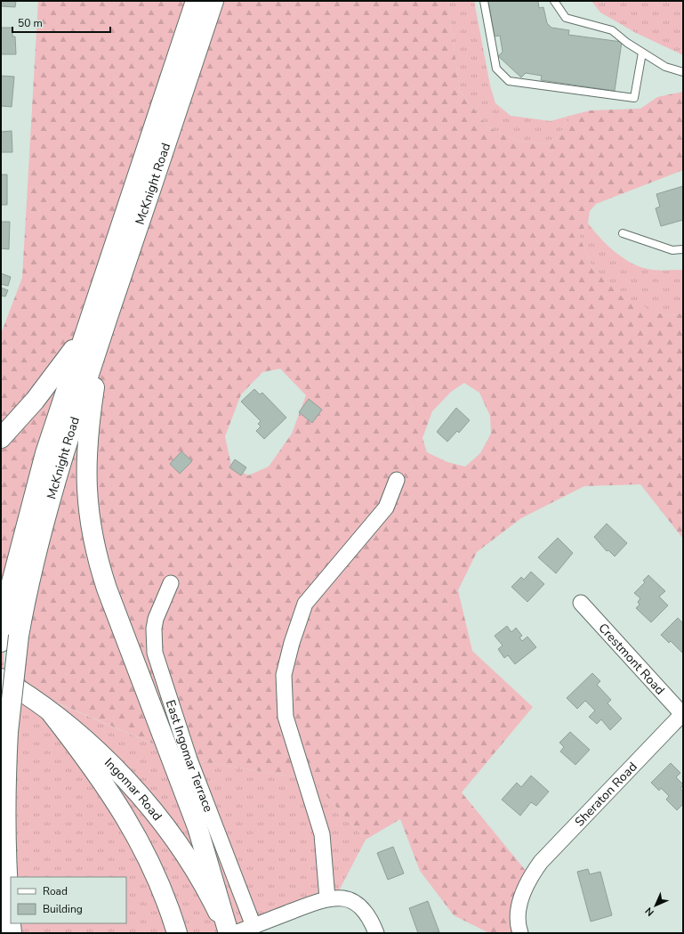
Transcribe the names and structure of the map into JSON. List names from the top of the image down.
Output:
{
  "streets": {
    "main road": ["McKnight Road", "Ingomar Road"],
    "street": ["Crestmont Road", "East Ingomar Terrace", "Sheraton Road"]
  },
  "crossings": [
    ["Crestmont Road", "Sheraton Road"]
  ],
  "legend": ["Road", "Building"],
  "scale_bar": "50 m",
  "north": "bottom left"
}
